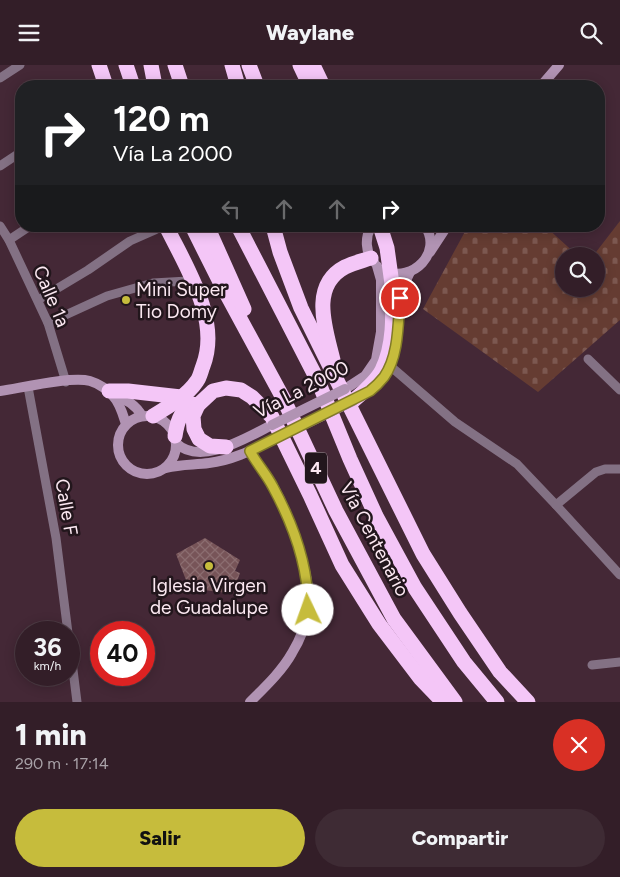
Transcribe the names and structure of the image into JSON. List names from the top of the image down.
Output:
{
  "streets": {
    "highway": ["4", "Vía Centenario"],
    "street": ["Calle 1a", "Vía La 2000", "Calle F"]
  },
  "crossings": [
    ["Vía La 2000", "Vía Centenario"]
  ],
  "places": ["Mini Super Tio Domy", "Iglesia Virgen de Guadalupe"],
  "page": {
    "header": "Waylane",
    "turn": ["120 m", "Vía La 2000"],
    "speed": "36 km/h",
    "limit": "40",
    "heading": ["1 min", "290 m · 17:14"],
    "buttons": ["Salir", "Compartir"]
  }
}
